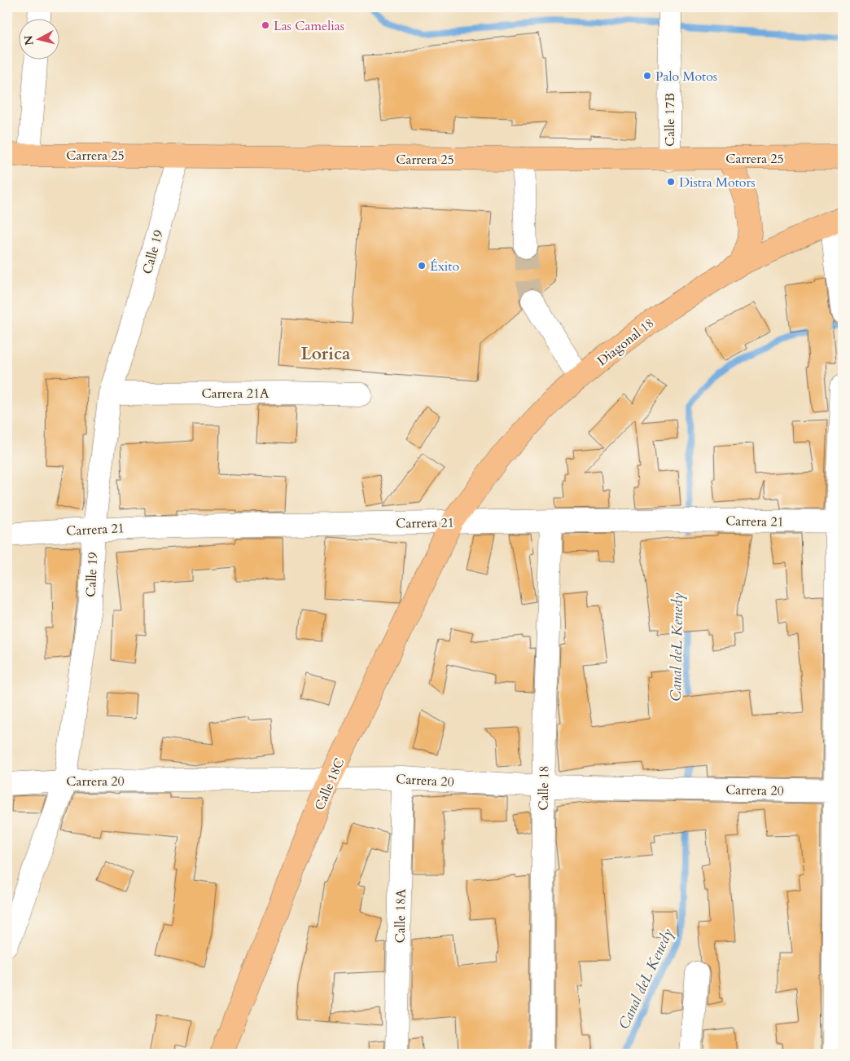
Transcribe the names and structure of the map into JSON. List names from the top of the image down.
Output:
{
  "streets": {
    "main road": ["Carrera 25", "Diagonal 18", "Calle 18C"],
    "street": [
      "Calle 17B",
      "Calle 19",
      "Carrera 21A",
      "Carrera 21",
      "Carrera 20",
      "Calle 18",
      "Calle 18A"
    ]
  },
  "crossings": [
    ["Calle 17B", "Carrera 25"],
    ["Carrera 25", "Calle 19"],
    ["Calle 19", "Carrera 21A"],
    ["Calle 19", "Carrera 21"],
    ["Calle 19", "Carrera 20"],
    ["Diagonal 18", "Carrera 21"],
    ["Diagonal 18", "Calle 18C"],
    ["Carrera 21", "Calle 18C"],
    ["Carrera 21", "Calle 18"],
    ["Carrera 20", "Calle 18C"],
    ["Carrera 20", "Calle 18"],
    ["Carrera 20", "Calle 18A"]
  ],
  "districts": ["Lorica"],
  "water": ["Canal deL Kenedy"],
  "places": [
    "Las Camelias",
    "Palo Motos",
    "Distra Motors",
    "Éxito"
  ],
  "north": "left"
}
